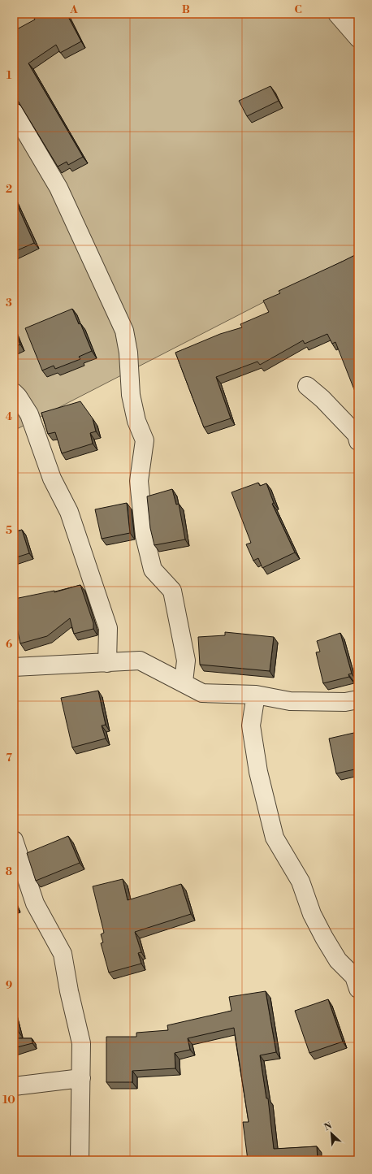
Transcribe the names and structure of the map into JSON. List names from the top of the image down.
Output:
{
  "north": "top left",
  "grid": {
    "columns": ["A", "B", "C"],
    "rows": [
      "1",
      "2",
      "3",
      "4",
      "5",
      "6",
      "7",
      "8",
      "9",
      "10"
    ]
  }
}
